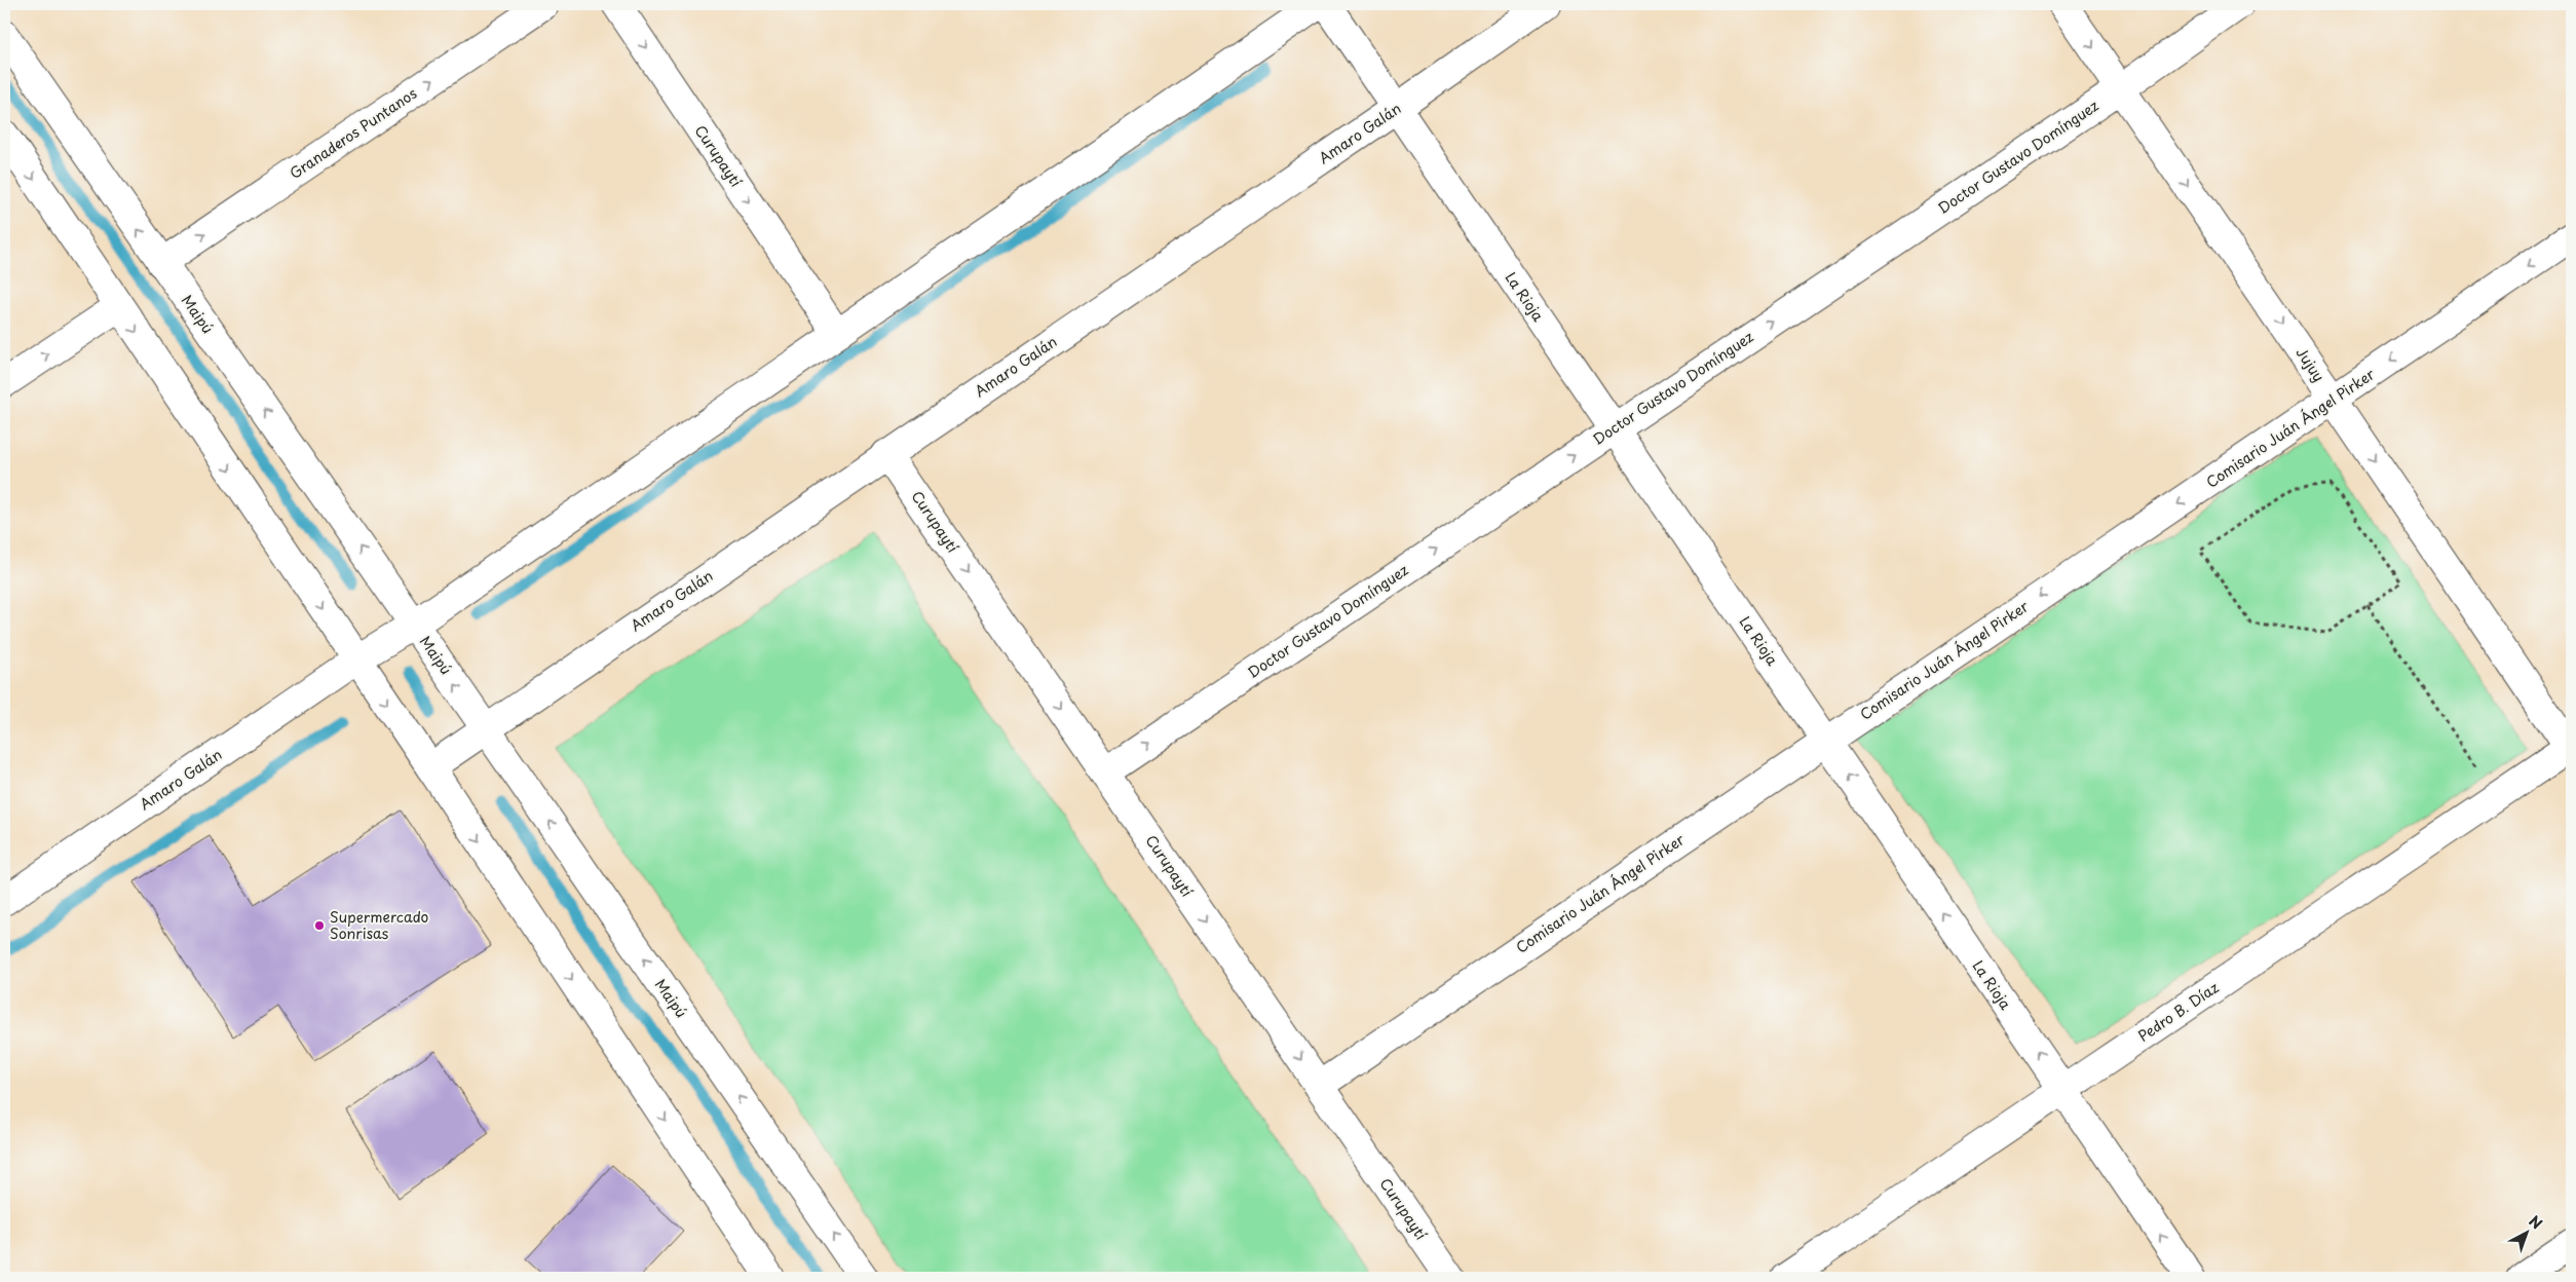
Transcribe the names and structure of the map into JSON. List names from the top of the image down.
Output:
{
  "streets": {
    "street": [
      "Granaderos Puntanos",
      "Amaro Galán",
      "Curupaytí",
      "Doctor Gustavo Domínguez",
      "La Rioja",
      "Maipú",
      "Jujuy",
      "Comisario Juán Ángel Pirker",
      "Pedro B. Díaz"
    ]
  },
  "crossings": [
    ["Granaderos Puntanos", "Maipú"],
    ["Amaro Galán", "Curupaytí"],
    ["Amaro Galán", "La Rioja"],
    ["Amaro Galán", "Maipú"],
    ["Curupaytí", "Doctor Gustavo Domínguez"],
    ["Curupaytí", "Comisario Juán Ángel Pirker"],
    ["Doctor Gustavo Domínguez", "La Rioja"],
    ["Doctor Gustavo Domínguez", "Jujuy"],
    ["La Rioja", "Comisario Juán Ángel Pirker"],
    ["La Rioja", "Pedro B. Díaz"],
    ["Jujuy", "Comisario Juán Ángel Pirker"],
    ["Jujuy", "Pedro B. Díaz"]
  ],
  "one_way": [
    "Granaderos Puntanos",
    "Curupaytí",
    "Doctor Gustavo Domínguez",
    "La Rioja",
    "Jujuy",
    "Comisario Juán Ángel Pirker"
  ],
  "places": ["Supermercado Sonrisas"],
  "north": "top right"
}
